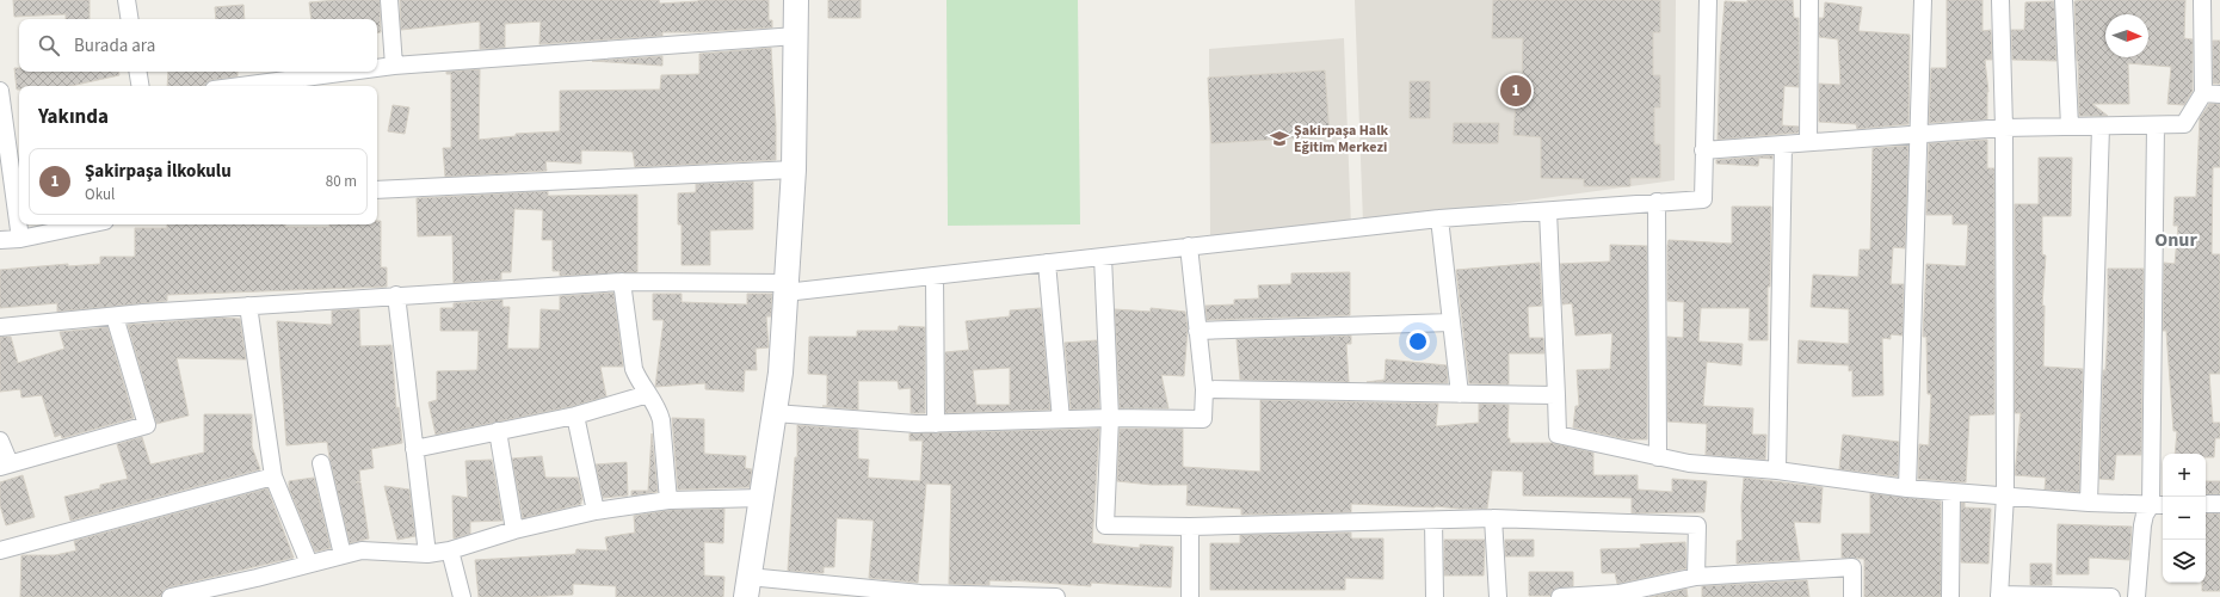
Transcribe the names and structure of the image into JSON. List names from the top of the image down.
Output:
{
  "districts": ["Onur"],
  "places": {
    "school or university": ["Şakirpaşa Halk Eğitim Merkezi"]
  },
  "north": "right",
  "page": {
    "search": "Burada ara",
    "pins": "1",
    "heading": "Yakında",
    "list": [
      {
        "mark": "1",
        "name": "Şakirpaşa İlkokulu",
        "note": "Okul",
        "value": "80 m"
      }
    ],
    "map_buttons": ["+", "−"]
  }
}
